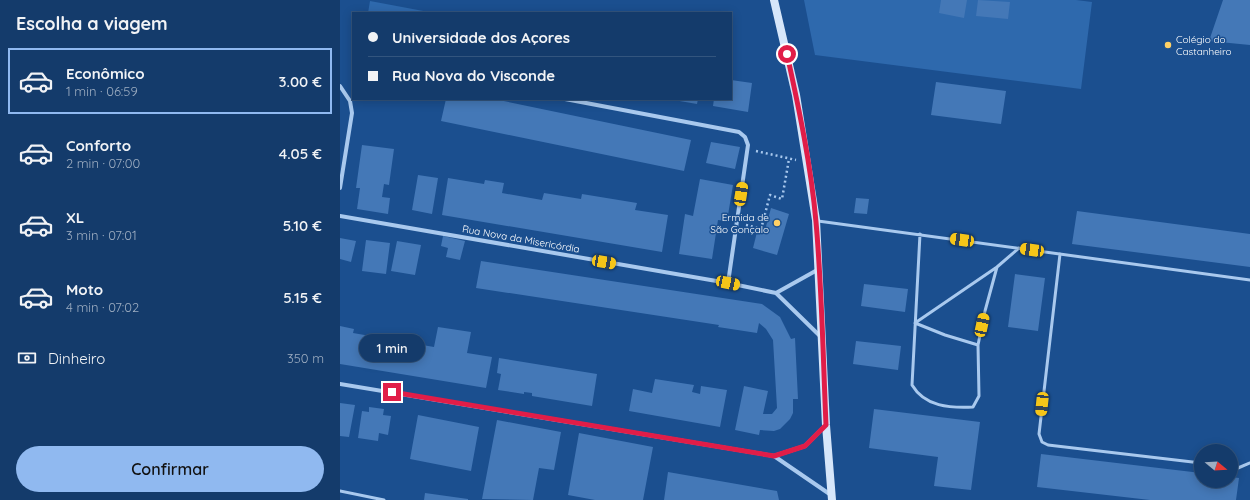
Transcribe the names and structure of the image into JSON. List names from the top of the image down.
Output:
{
  "streets": {
    "street": ["Rua Nova da Misericórdia"]
  },
  "places": ["Colégio do Castanheiro", "Ermida de São Gonçalo"],
  "north": "right",
  "page": {
    "heading": "Escolha a viagem",
    "banner": ["Universidade dos Açores", "Rua Nova do Visconde"],
    "list": [
      {
        "name": "Econômico",
        "note": "1 min · 06:59",
        "value": "3.00 €"
      },
      {
        "name": "Conforto",
        "note": "2 min · 07:00",
        "value": "4.05 €"
      },
      {
        "name": "XL",
        "note": "3 min · 07:01",
        "value": "5.10 €"
      },
      {
        "name": "Moto",
        "note": "4 min · 07:02",
        "value": "5.15 €"
      }
    ],
    "bubble": "1 min",
    "pay": ["Dinheiro", "350 m"],
    "buttons": "Confirmar"
  }
}
